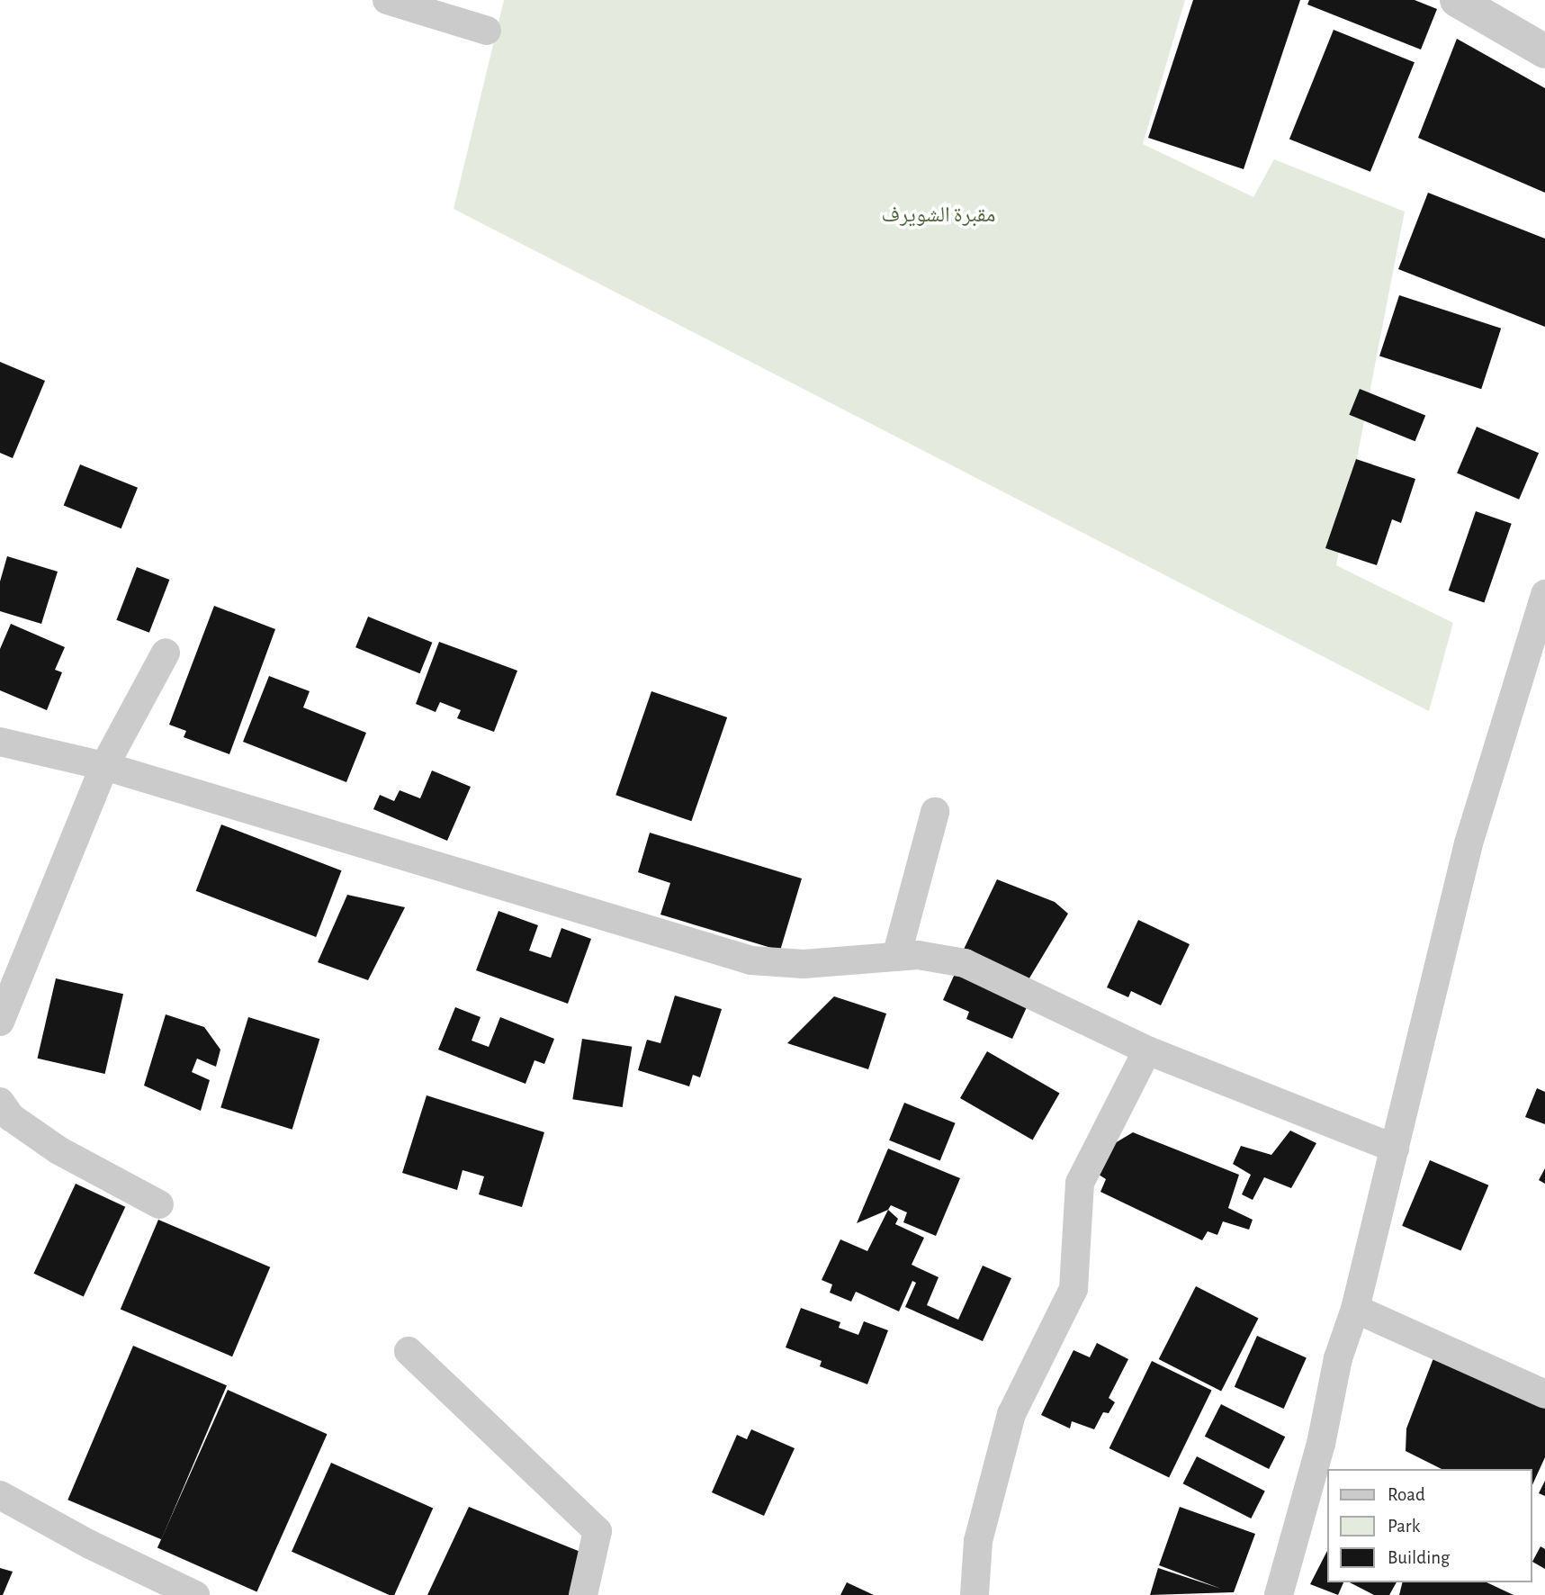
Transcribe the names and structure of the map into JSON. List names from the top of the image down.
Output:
{
  "parks": ["مقبرة الشويرف"],
  "legend": ["Road", "Park", "Building"]
}
